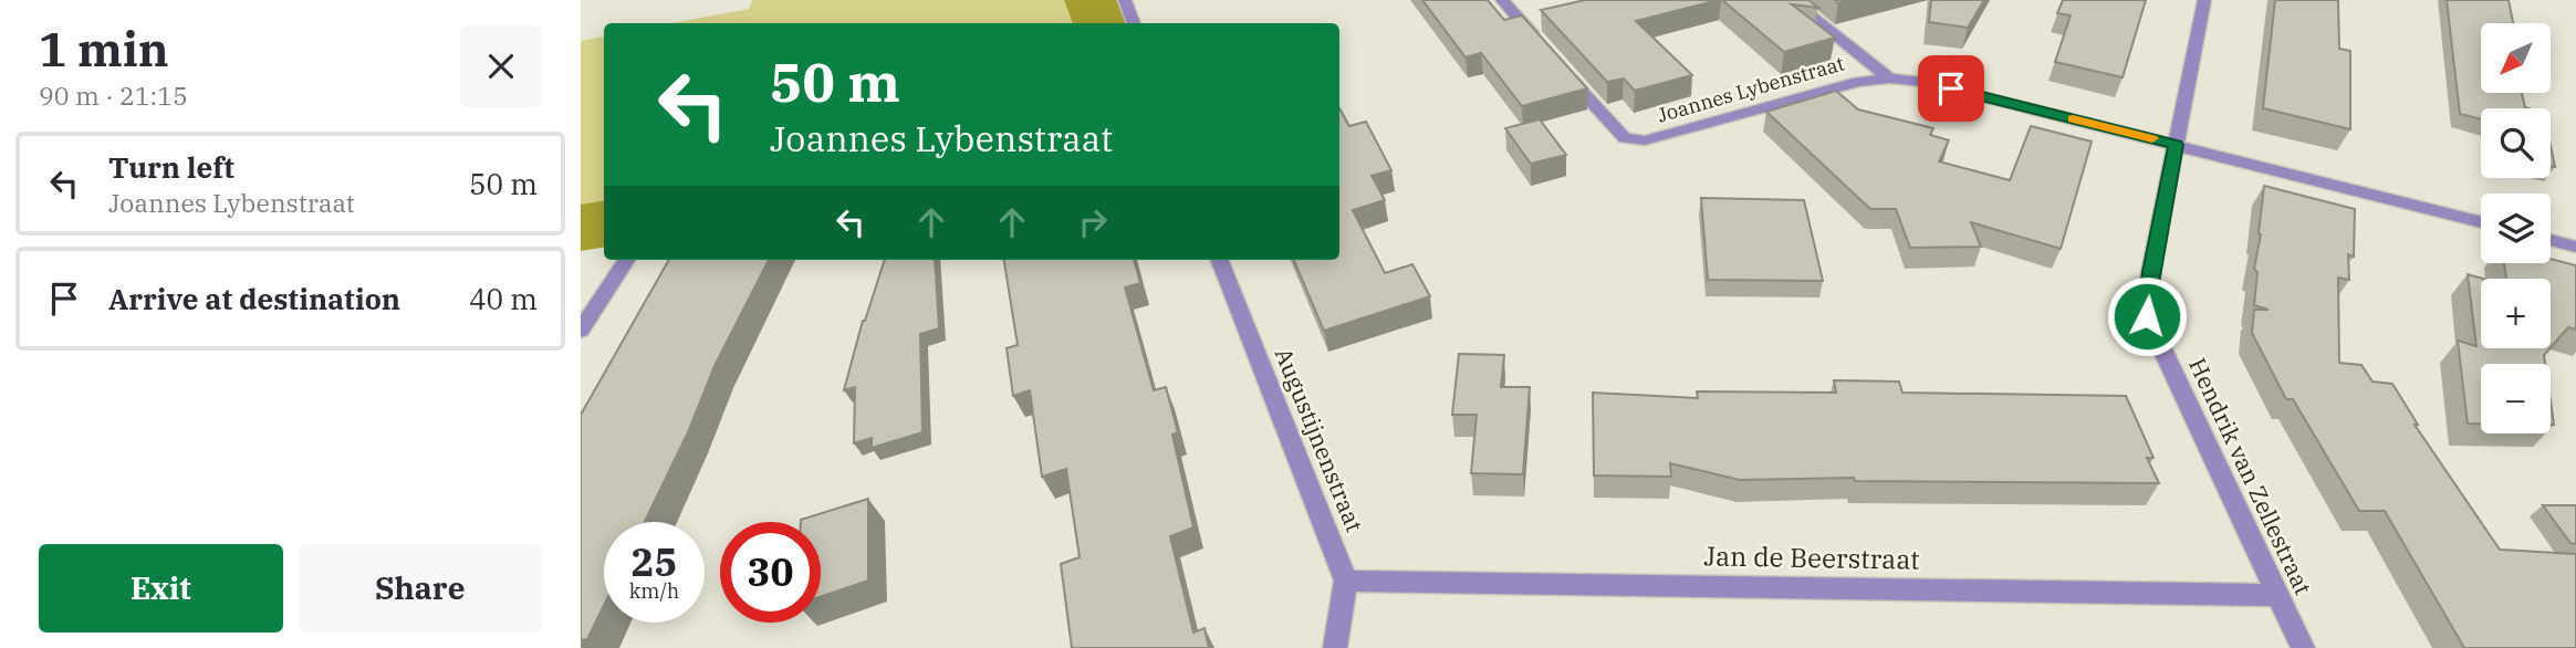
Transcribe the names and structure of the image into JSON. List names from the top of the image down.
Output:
{
  "streets": {
    "street": [
      "Joannes Lybenstraat",
      "Augustijnenstraat",
      "Hendrik van Zellestraat",
      "Jan de Beerstraat"
    ]
  },
  "crossings": [
    ["Joannes Lybenstraat", "Hendrik van Zellestraat"],
    ["Augustijnenstraat", "Jan de Beerstraat"],
    ["Hendrik van Zellestraat", "Jan de Beerstraat"]
  ],
  "north": "bottom left",
  "page": {
    "heading": ["1 min", "90 m · 21:15"],
    "map_buttons": ["+", "−"],
    "turn": ["50 m", "Joannes Lybenstraat"],
    "list": [
      {
        "name": "Turn left",
        "note": "Joannes Lybenstraat",
        "value": "50 m"
      },
      {
        "name": "Arrive at destination",
        "value": "40 m"
      }
    ],
    "speed": "25 km/h",
    "limit": "30",
    "buttons": ["Exit", "Share"]
  }
}
